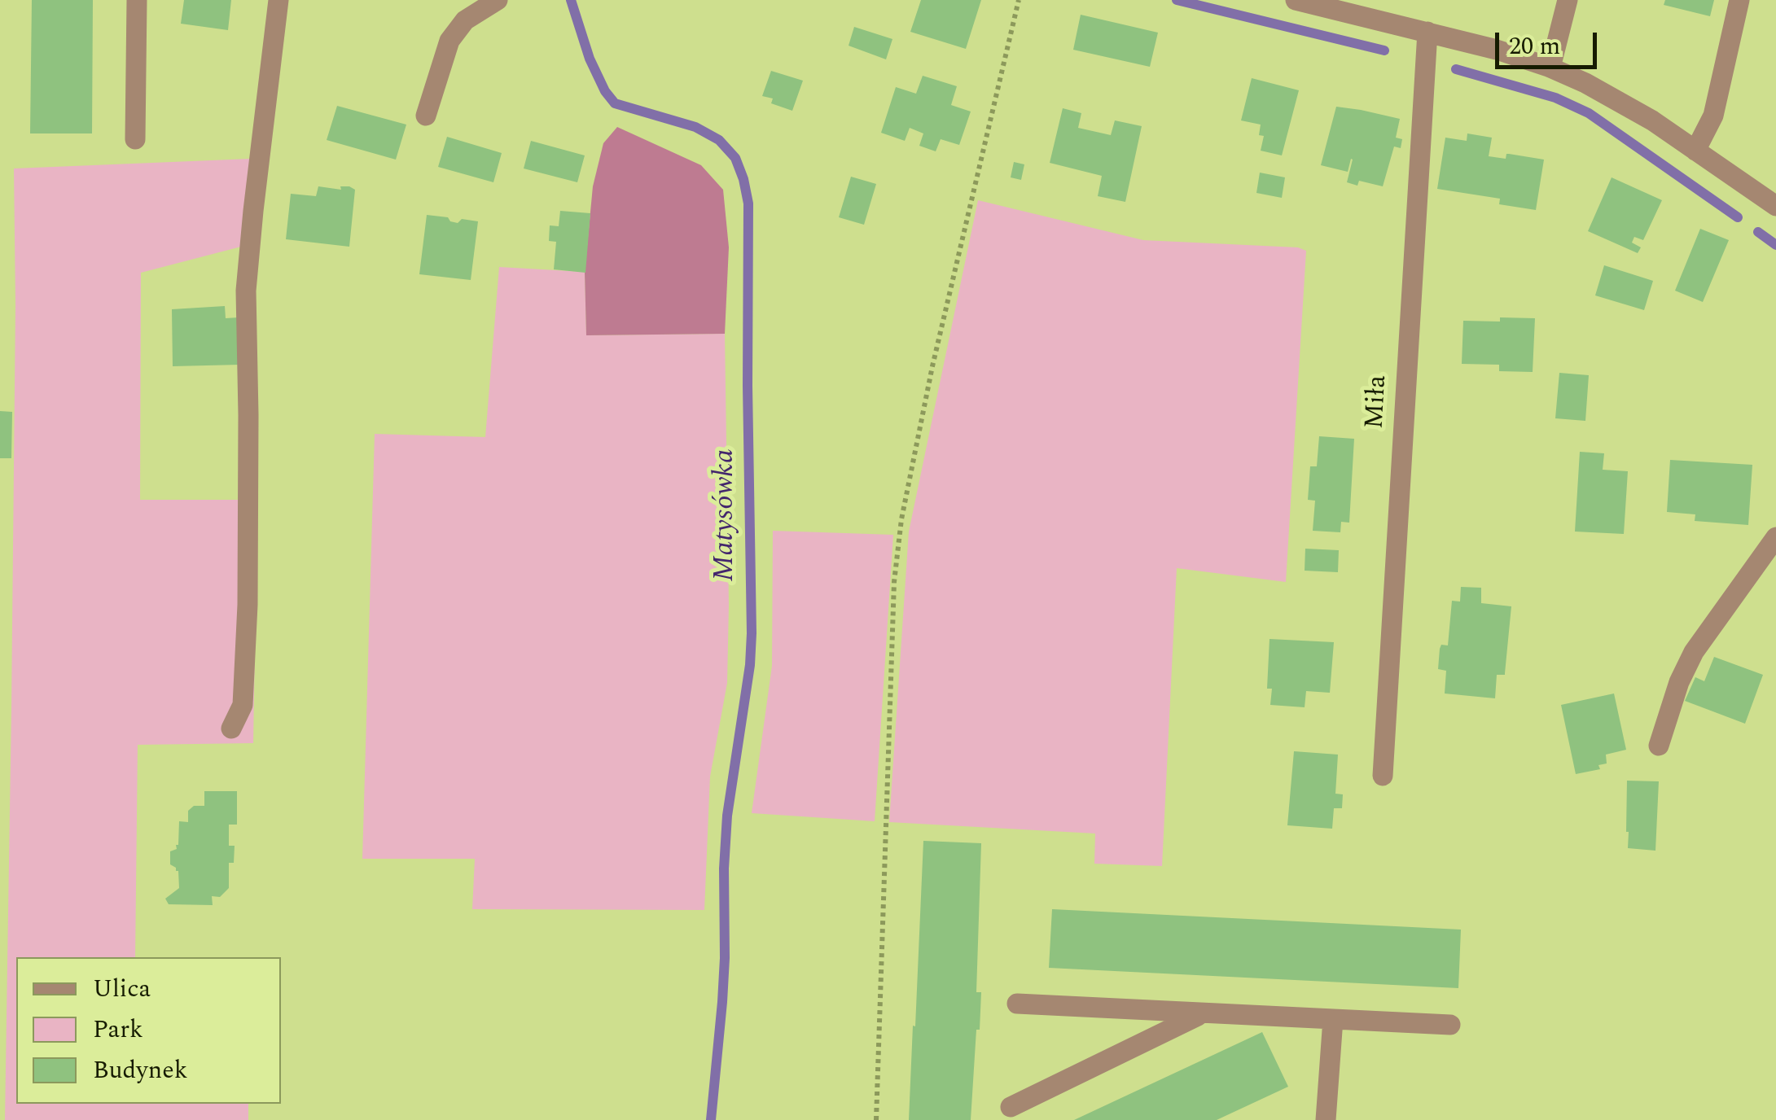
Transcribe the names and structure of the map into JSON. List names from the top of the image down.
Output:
{
  "streets": {
    "street": ["Miła"]
  },
  "water": ["Matysówka"],
  "legend": ["Ulica", "Park", "Budynek"],
  "scale_bar": "20 m"
}
